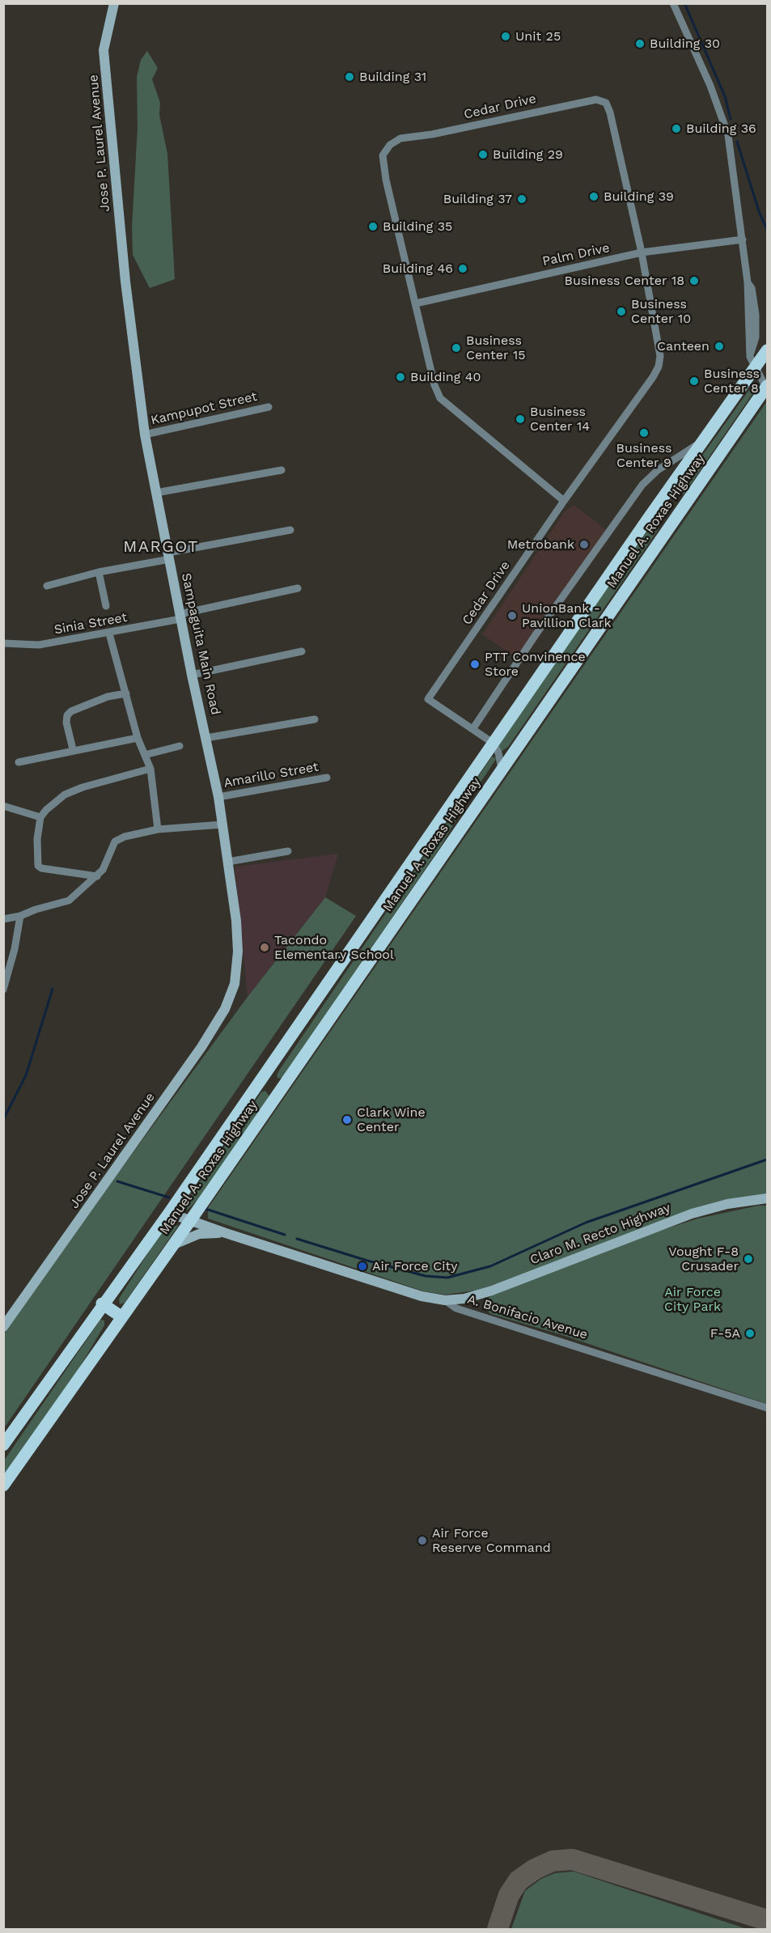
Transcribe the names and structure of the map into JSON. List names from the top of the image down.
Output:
{
  "streets": {
    "main road": ["Manuel A. Roxas Highway"],
    "street": [
      "Cedar Drive",
      "Jose P. Laurel Avenue",
      "Palm Drive",
      "Kampupot Street",
      "Sinia Street",
      "Sampaguita Main Road",
      "Amarillo Street",
      "Claro M. Recto Highway",
      "A. Bonifacio Avenue"
    ]
  },
  "crossings": [
    ["Cedar Drive", "Palm Drive"],
    ["Jose P. Laurel Avenue", "Sampaguita Main Road"],
    ["Kampupot Street", "Sampaguita Main Road"],
    ["Manuel A. Roxas Highway", "A. Bonifacio Avenue"],
    ["Sinia Street", "Sampaguita Main Road"],
    ["Sampaguita Main Road", "Amarillo Street"],
    ["Claro M. Recto Highway", "A. Bonifacio Avenue"]
  ],
  "districts": ["MARGOT"],
  "parks": ["Air Force City Park"],
  "places": [
    "Unit 25",
    "Building 30",
    "Building 31",
    "Building 36",
    "Building 29",
    "Building 39",
    "Building 37",
    "Building 35",
    "Building 46",
    "Business Center 18",
    "Business Center 10",
    "Canteen",
    "Business Center 15",
    "Building 40",
    "Business Center 8",
    "Business Center 14",
    "Business Center 9",
    "Metrobank",
    "UnionBank - Pavillion Clark",
    "PTT Convinence Store",
    "Tacondo Elementary School",
    "Clark Wine Center",
    "Vought F-8 Crusader",
    "Air Force City",
    "F-5A",
    "Air Force Reserve Command"
  ]
}
